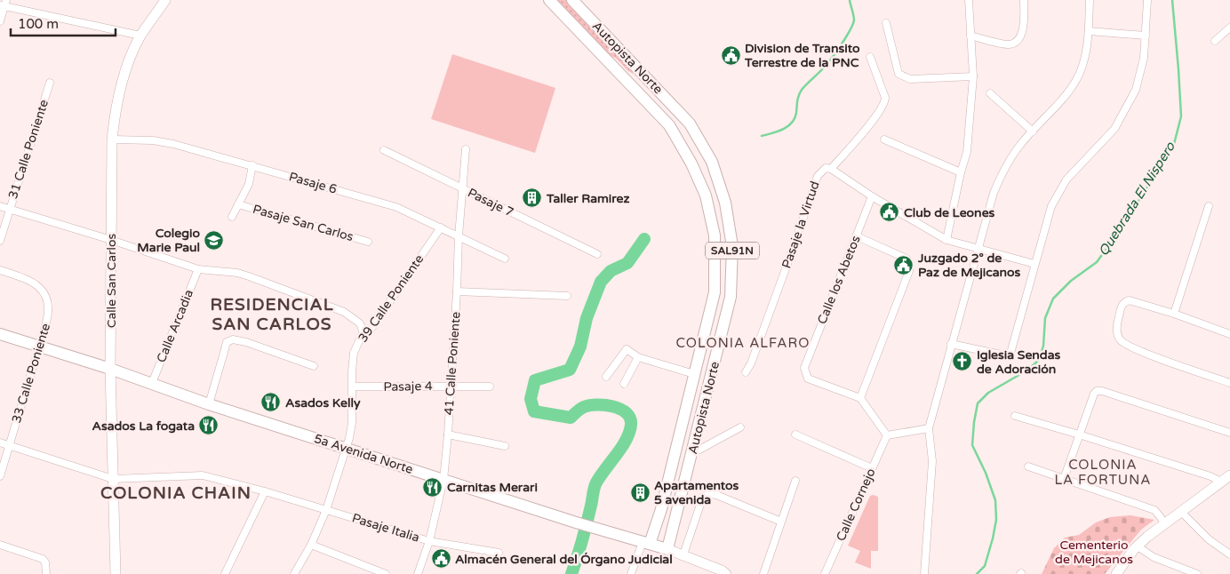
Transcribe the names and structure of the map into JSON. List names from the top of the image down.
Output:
{
  "streets": {
    "main road": ["Autopista Norte", "SAL91N", "5a Avenida Norte"],
    "street": [
      "31 Calle Poniente",
      "Pasaje 6",
      "Pasaje 7",
      "Pasaje San Carlos",
      "Pasaje la Virtud",
      "Calle los Abetos",
      "Calle San Carlos",
      "39 Calle Poniente",
      "Calle Arcadia",
      "41 Calle Poniente",
      "33 Calle Poniente",
      "Pasaje 4",
      "Calle Cornejo",
      "Pasaje Italia"
    ]
  },
  "crossings": [
    ["Autopista Norte", "5a Avenida Norte"],
    ["Pasaje 6", "Pasaje San Carlos"],
    ["Pasaje 6", "Calle San Carlos"],
    ["Pasaje 6", "39 Calle Poniente"],
    ["Pasaje 6", "41 Calle Poniente"],
    ["Pasaje 7", "41 Calle Poniente"],
    ["Pasaje la Virtud", "Calle los Abetos"],
    ["Calle San Carlos", "5a Avenida Norte"],
    ["Calle San Carlos", "Pasaje Italia"],
    ["39 Calle Poniente", "Pasaje 4"],
    ["39 Calle Poniente", "5a Avenida Norte"],
    ["39 Calle Poniente", "Pasaje Italia"],
    ["Calle Arcadia", "5a Avenida Norte"],
    ["41 Calle Poniente", "Pasaje 4"],
    ["41 Calle Poniente", "5a Avenida Norte"],
    ["41 Calle Poniente", "Pasaje Italia"],
    ["33 Calle Poniente", "5a Avenida Norte"]
  ],
  "districts": [
    "RESIDENCIAL SAN CARLOS",
    "COLONIA ALFARO",
    "COLONIA LA FORTUNA",
    "COLONIA CHAIN"
  ],
  "water": ["Quebrada El Nispero"],
  "parks": ["Cementerio de Mejicanos"],
  "places": {
    "public building": [
      "Division de Transito Terrestre de la PNC",
      "Club de Leones",
      "Juzgado 2° de Paz de Mejicanos",
      "Almacén General del Órgano Judicial"
    ],
    "building": ["Taller Ramirez", "Apartamentos 5 avenida"],
    "school or university": ["Colegio Marie Paul"],
    "church": ["Iglesia Sendas de Adoración"],
    "restaurant": ["Asados Kelly", "Asados La fogata", "Carnitas Merari"]
  },
  "scale_bar": "100 m"
}
